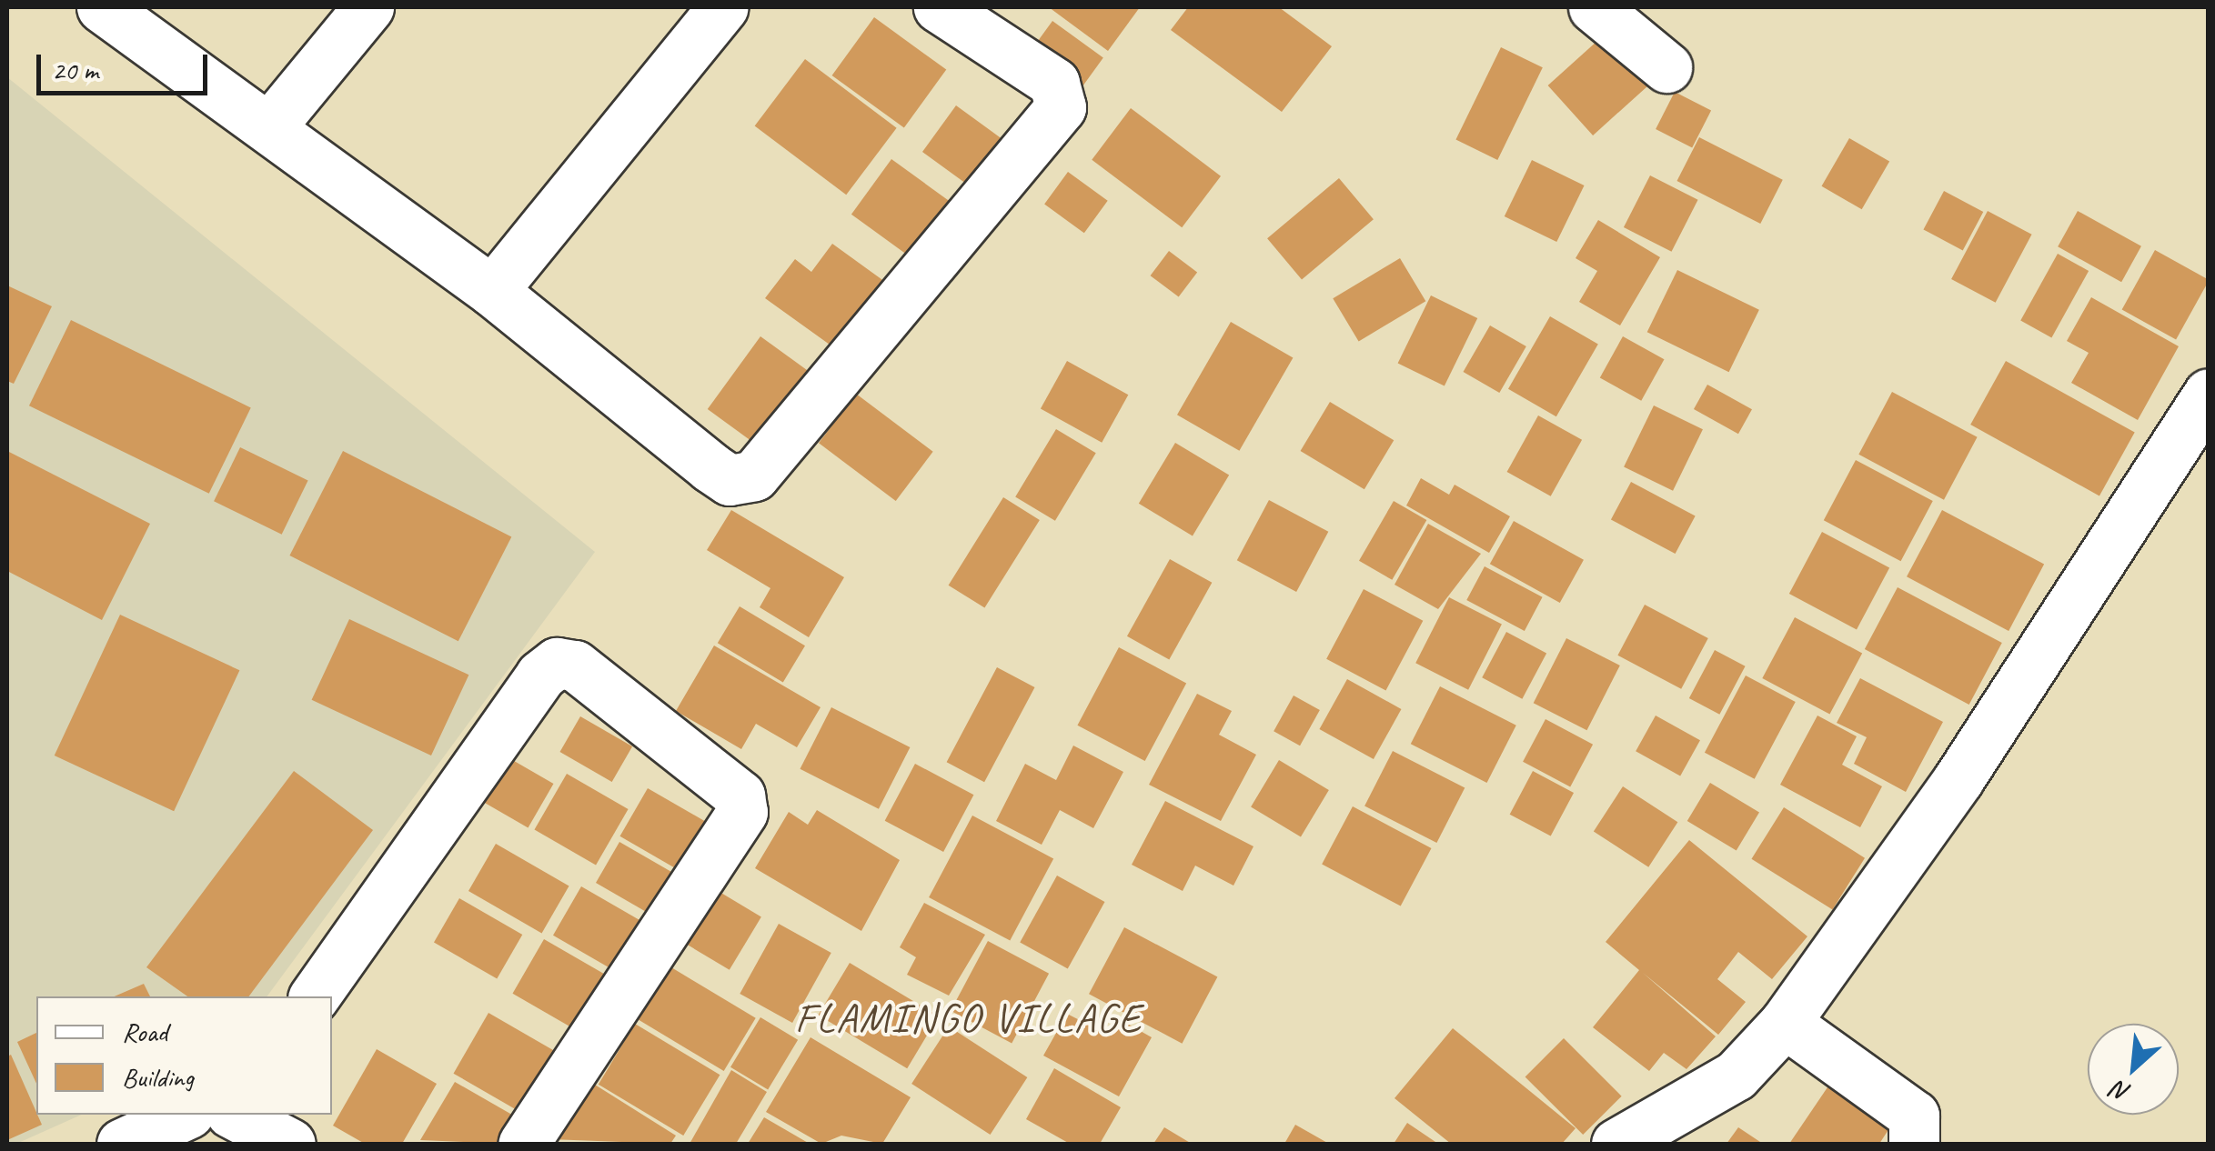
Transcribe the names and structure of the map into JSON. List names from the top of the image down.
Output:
{
  "districts": ["FLAMINGO VILLAGE"],
  "legend": ["Road", "Building"],
  "scale_bar": "20 m",
  "north": "bottom left"
}
